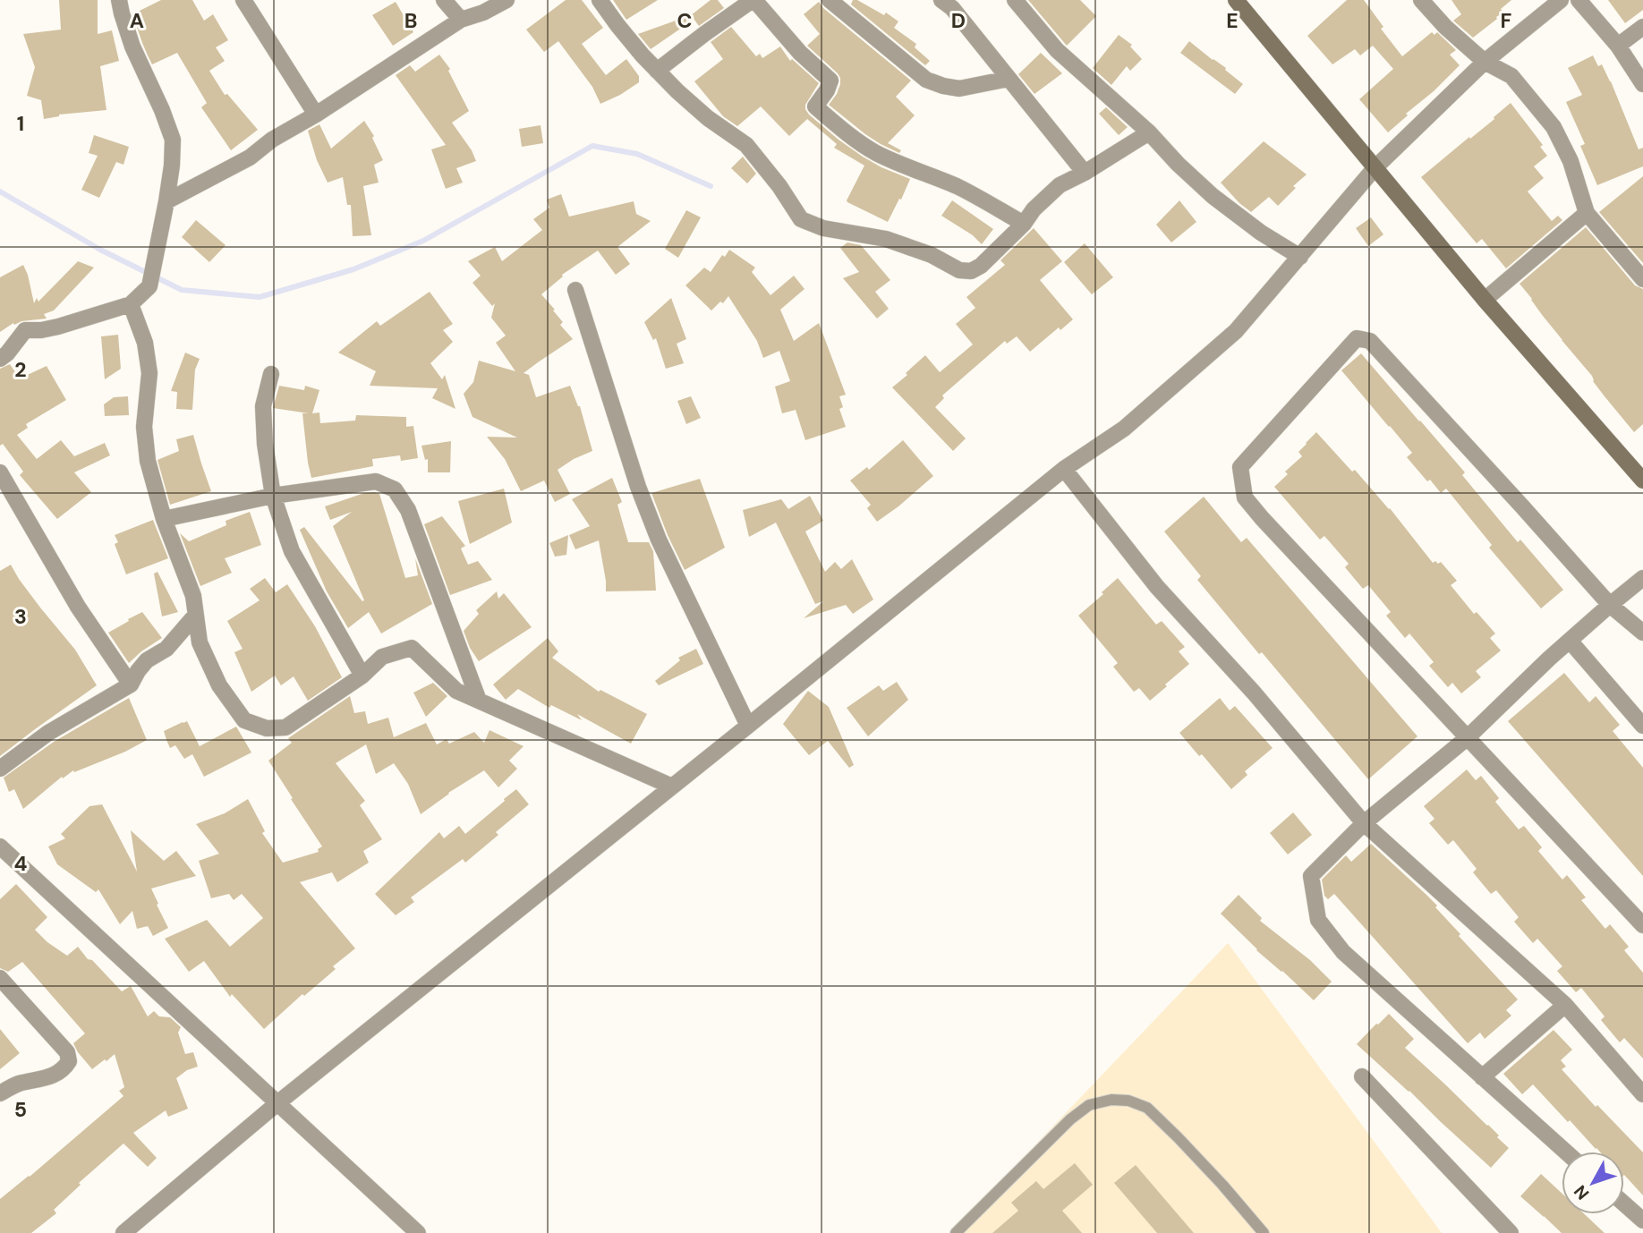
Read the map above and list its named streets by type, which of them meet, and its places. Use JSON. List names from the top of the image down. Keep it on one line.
{"north":"bottom left","grid":{"columns":["A","B","C","D","E","F"],"rows":["1","2","3","4","5"]}}
